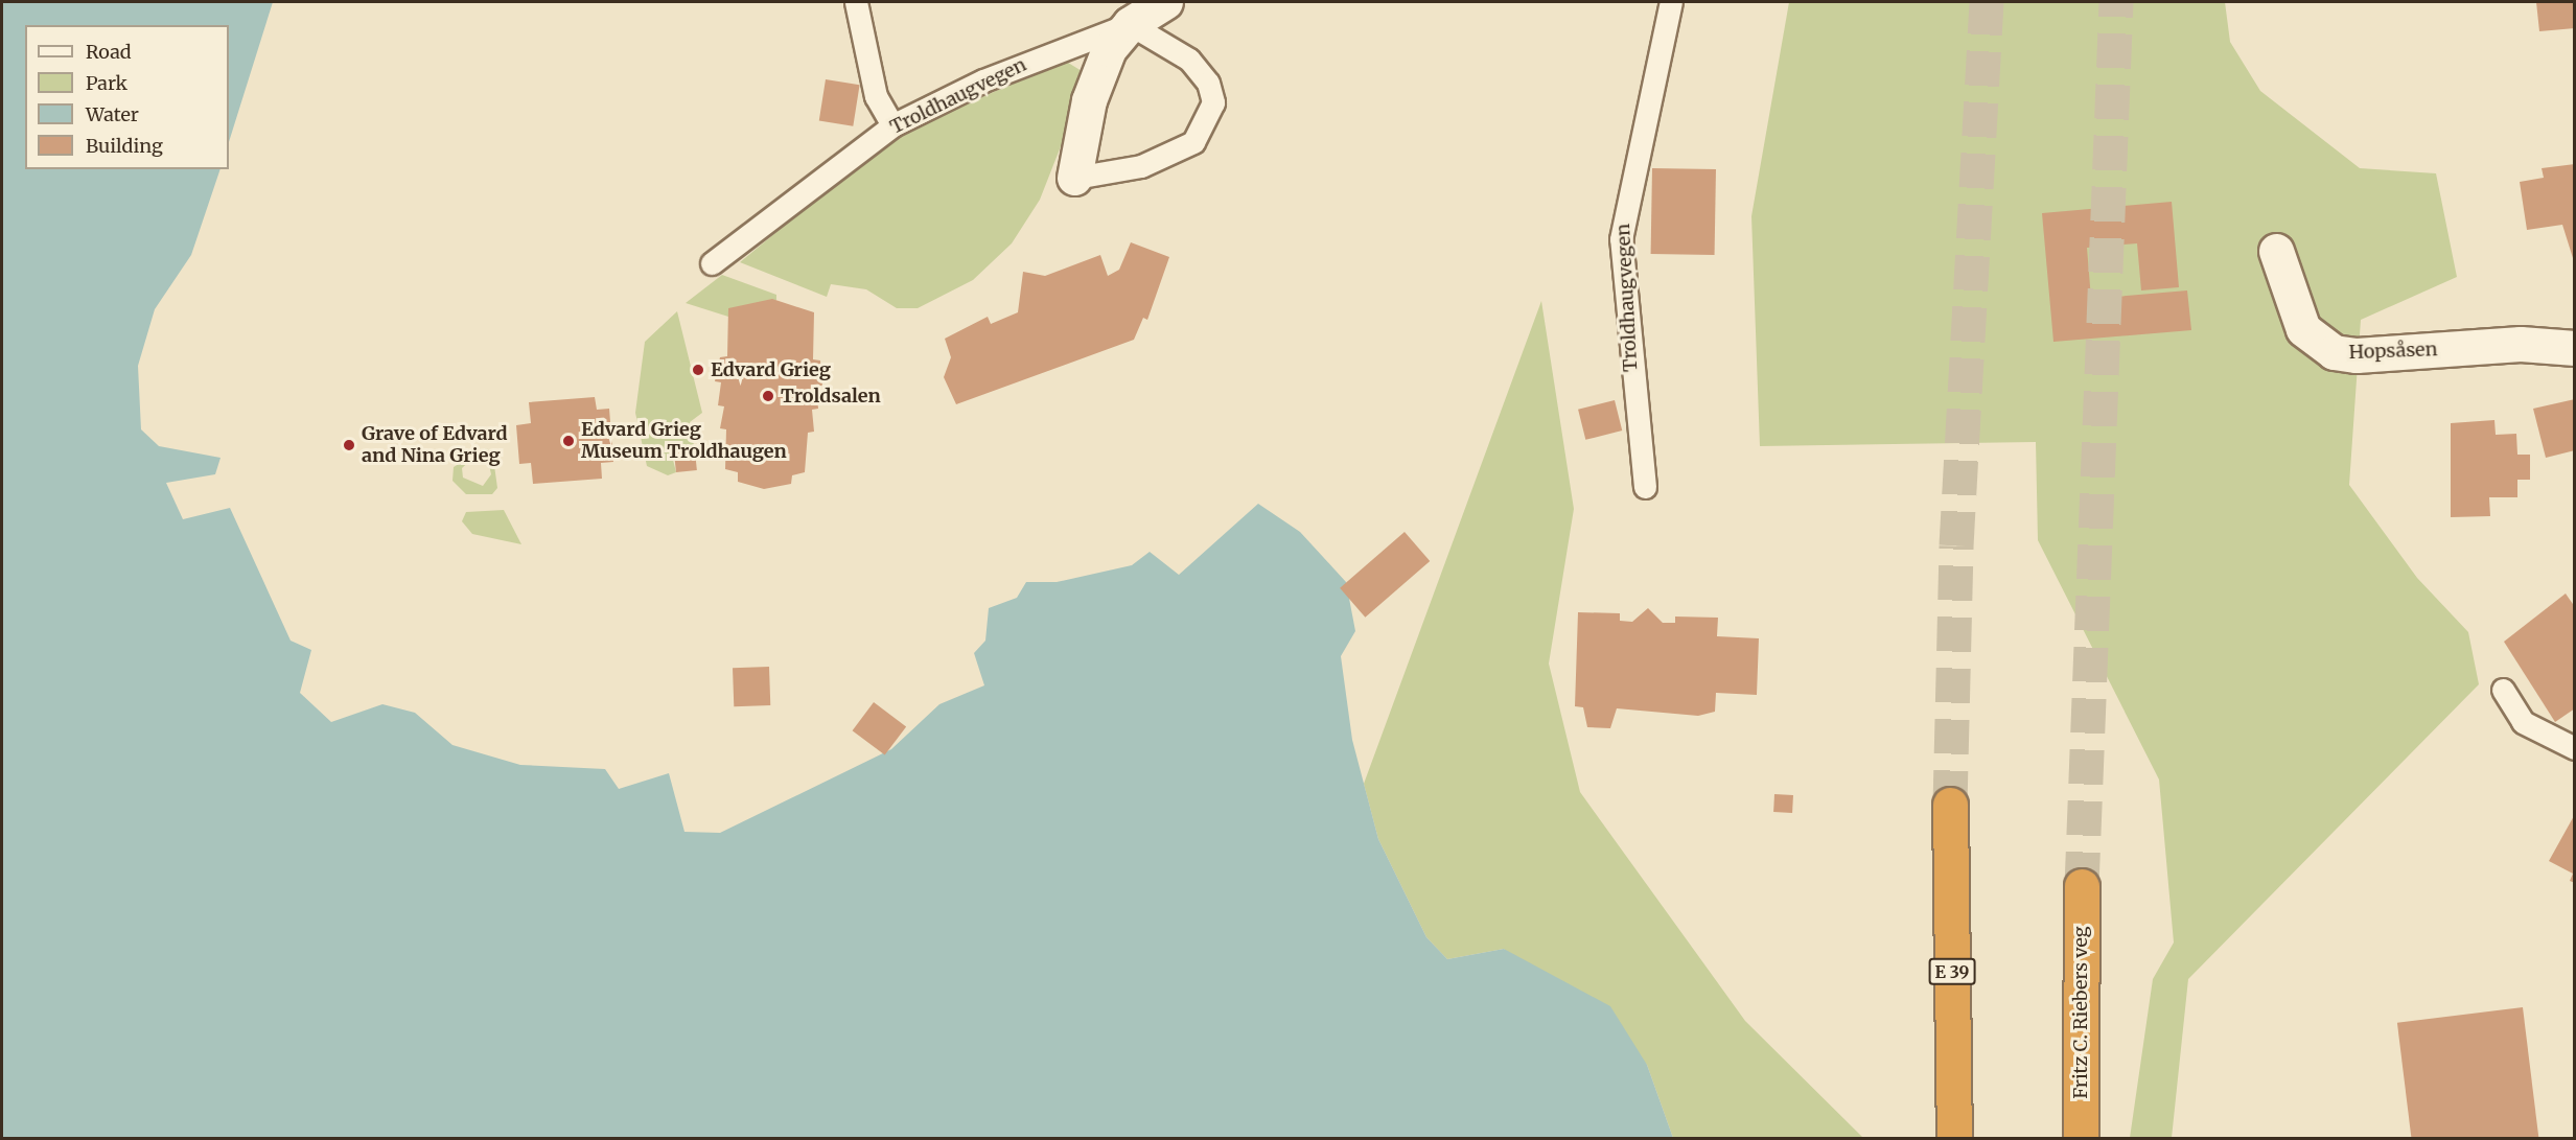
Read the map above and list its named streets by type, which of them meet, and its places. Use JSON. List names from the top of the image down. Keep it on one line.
{"streets":{"highway":["E 39","Fritz C. Riebers veg"],"street":["Troldhaugvegen","Hopsåsen"]},"places":["Edvard Grieg","Troldsalen","Edvard Grieg Museum Troldhaugen","Grave of Edvard and Nina Grieg"],"legend":["Road","Park","Water","Building"]}
